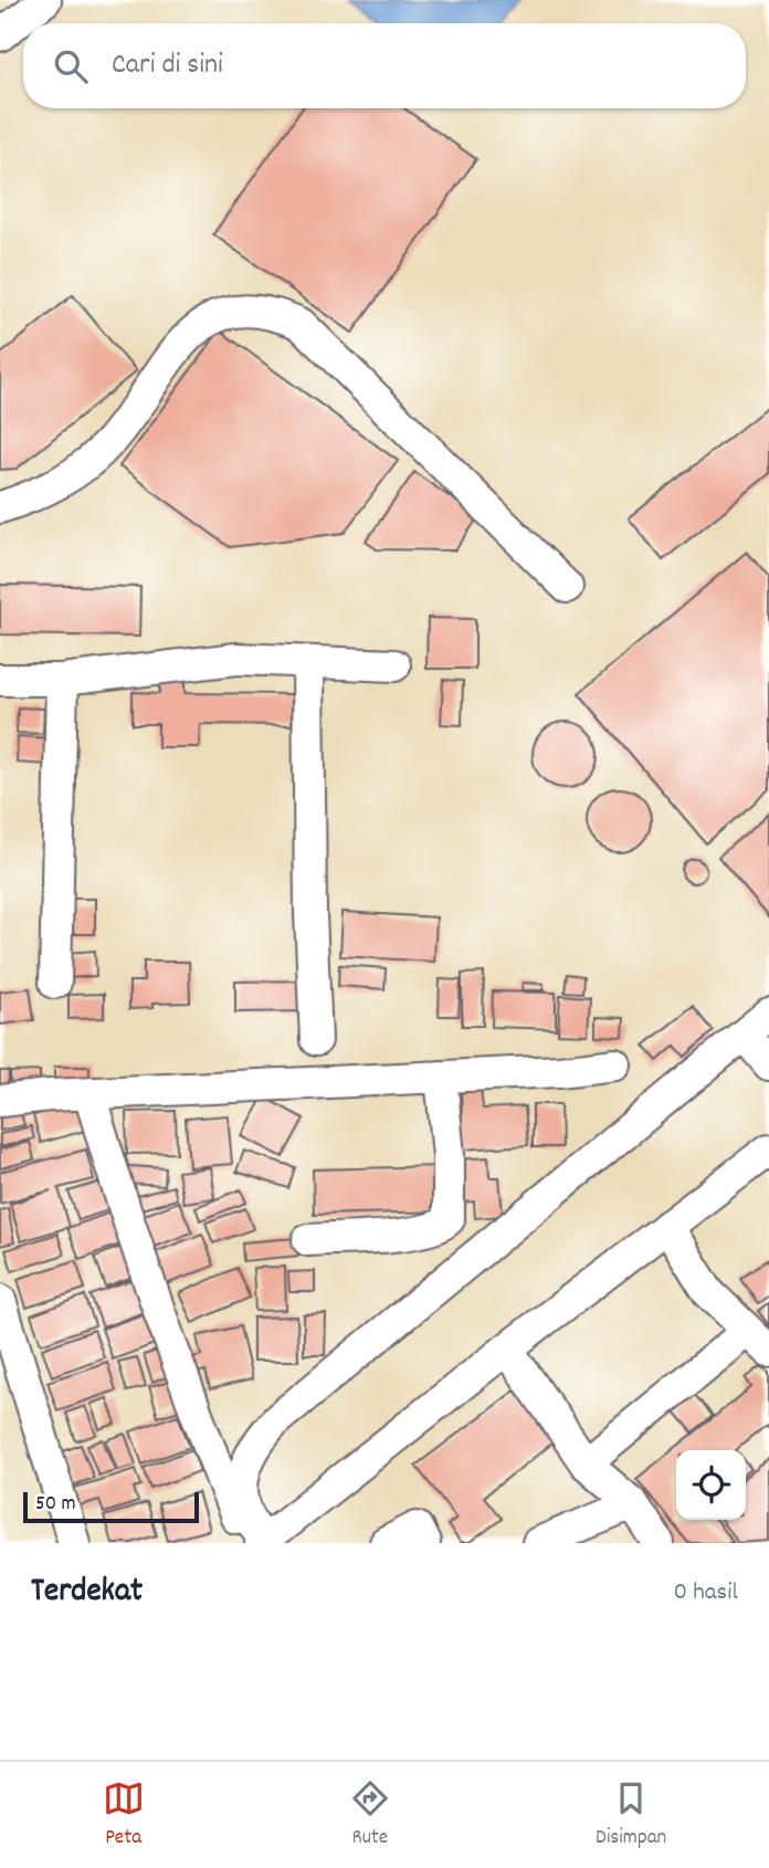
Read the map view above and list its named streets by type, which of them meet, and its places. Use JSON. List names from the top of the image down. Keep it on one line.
{"scale_bar":"50 m","page":{"search":"Cari di sini","scale":"50 m","heading":["Terdekat","0 hasil"],"nav":["Peta","Rute","Disimpan"]}}
